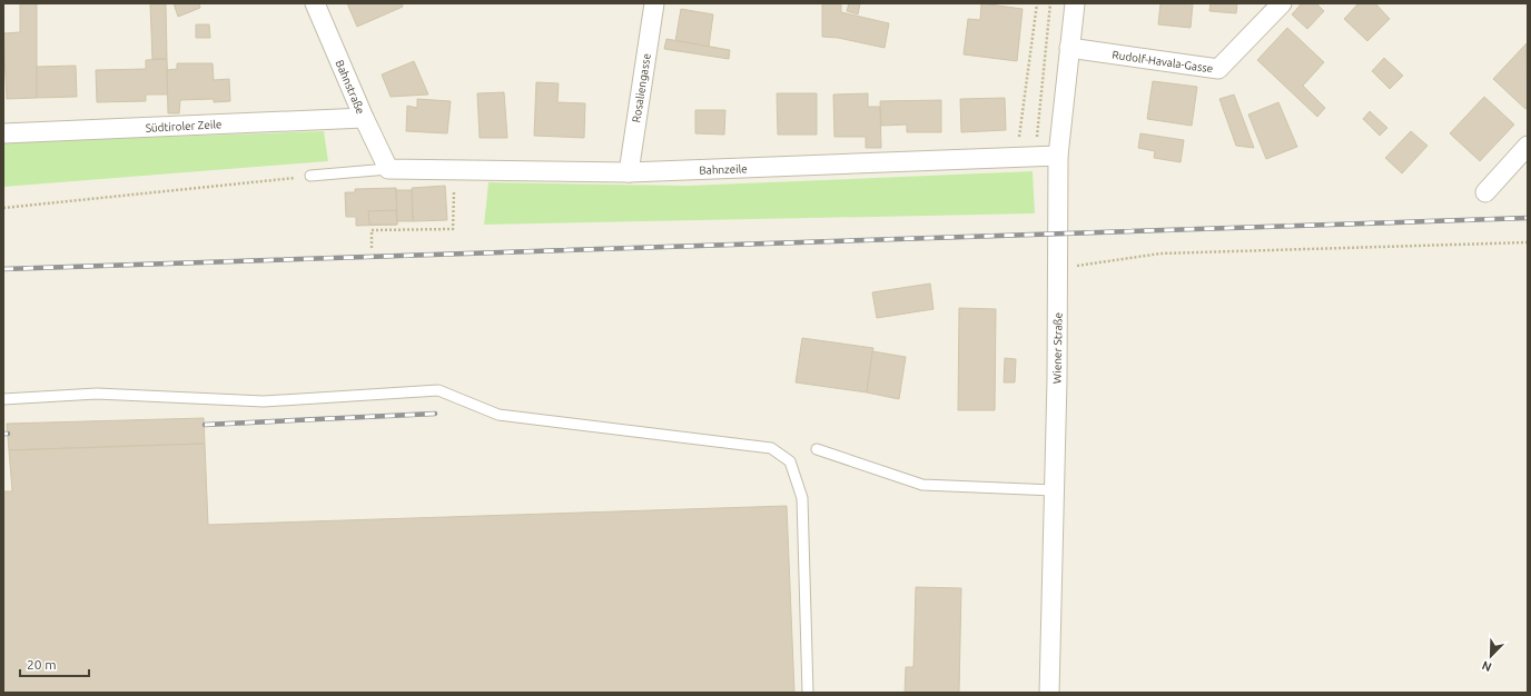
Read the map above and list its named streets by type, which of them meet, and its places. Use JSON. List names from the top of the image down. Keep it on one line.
{"streets":{"street":["Rudolf-Havala-Gasse","Bahnstraße","Rosaliengasse","Südtiroler Zeile","Bahnzeile","Wiener Straße"]},"crossings":[["Rudolf-Havala-Gasse","Wiener Straße"],["Bahnstraße","Südtiroler Zeile"],["Bahnstraße","Bahnzeile"],["Rosaliengasse","Bahnzeile"],["Bahnzeile","Wiener Straße"]],"scale_bar":"20 m","north":"bottom left"}
